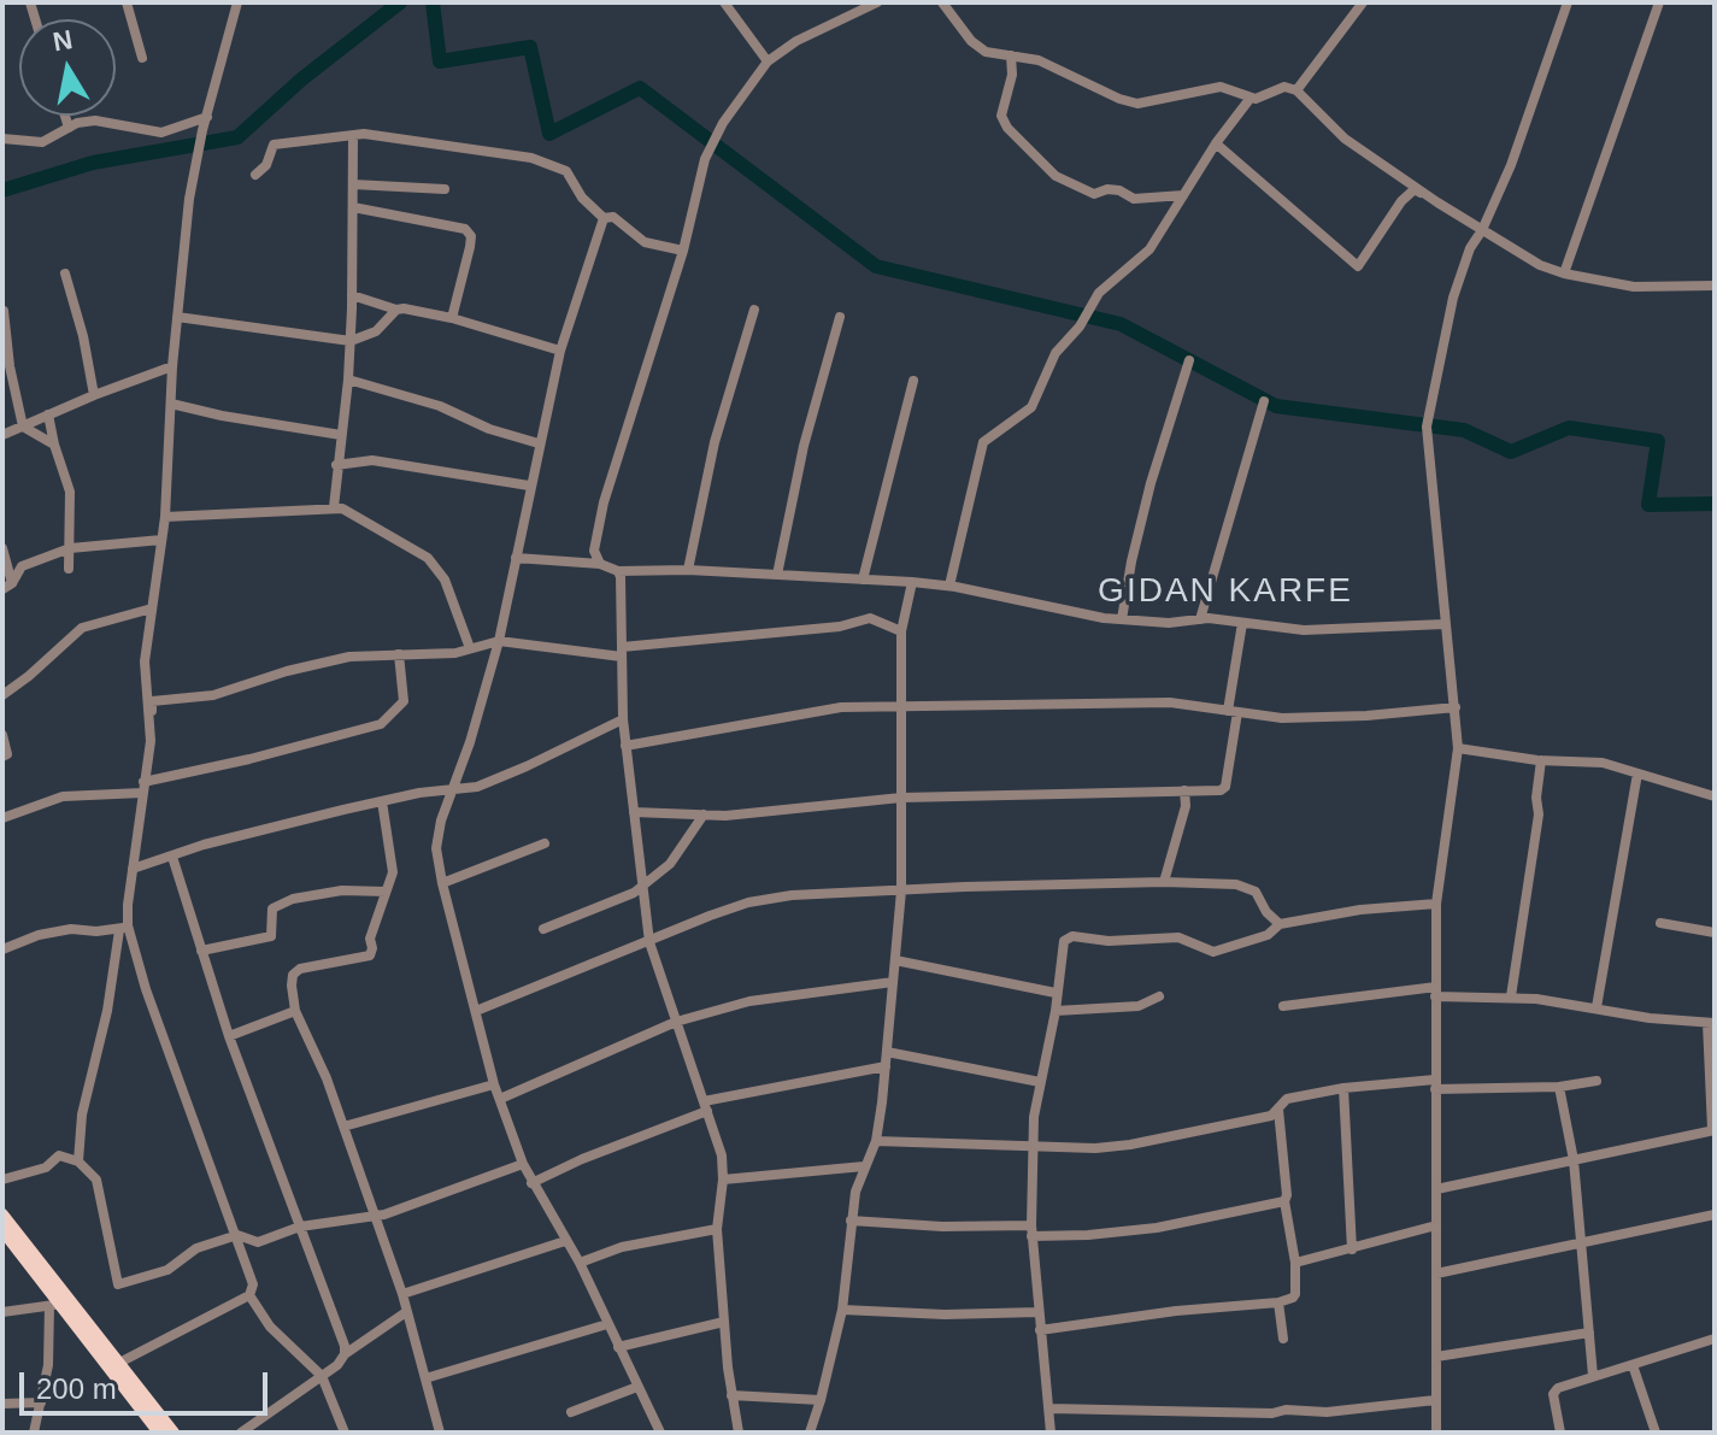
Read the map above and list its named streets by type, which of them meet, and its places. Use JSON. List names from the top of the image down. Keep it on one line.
{"districts":["GIDAN KARFE"],"scale_bar":"200 m","north":"top"}
